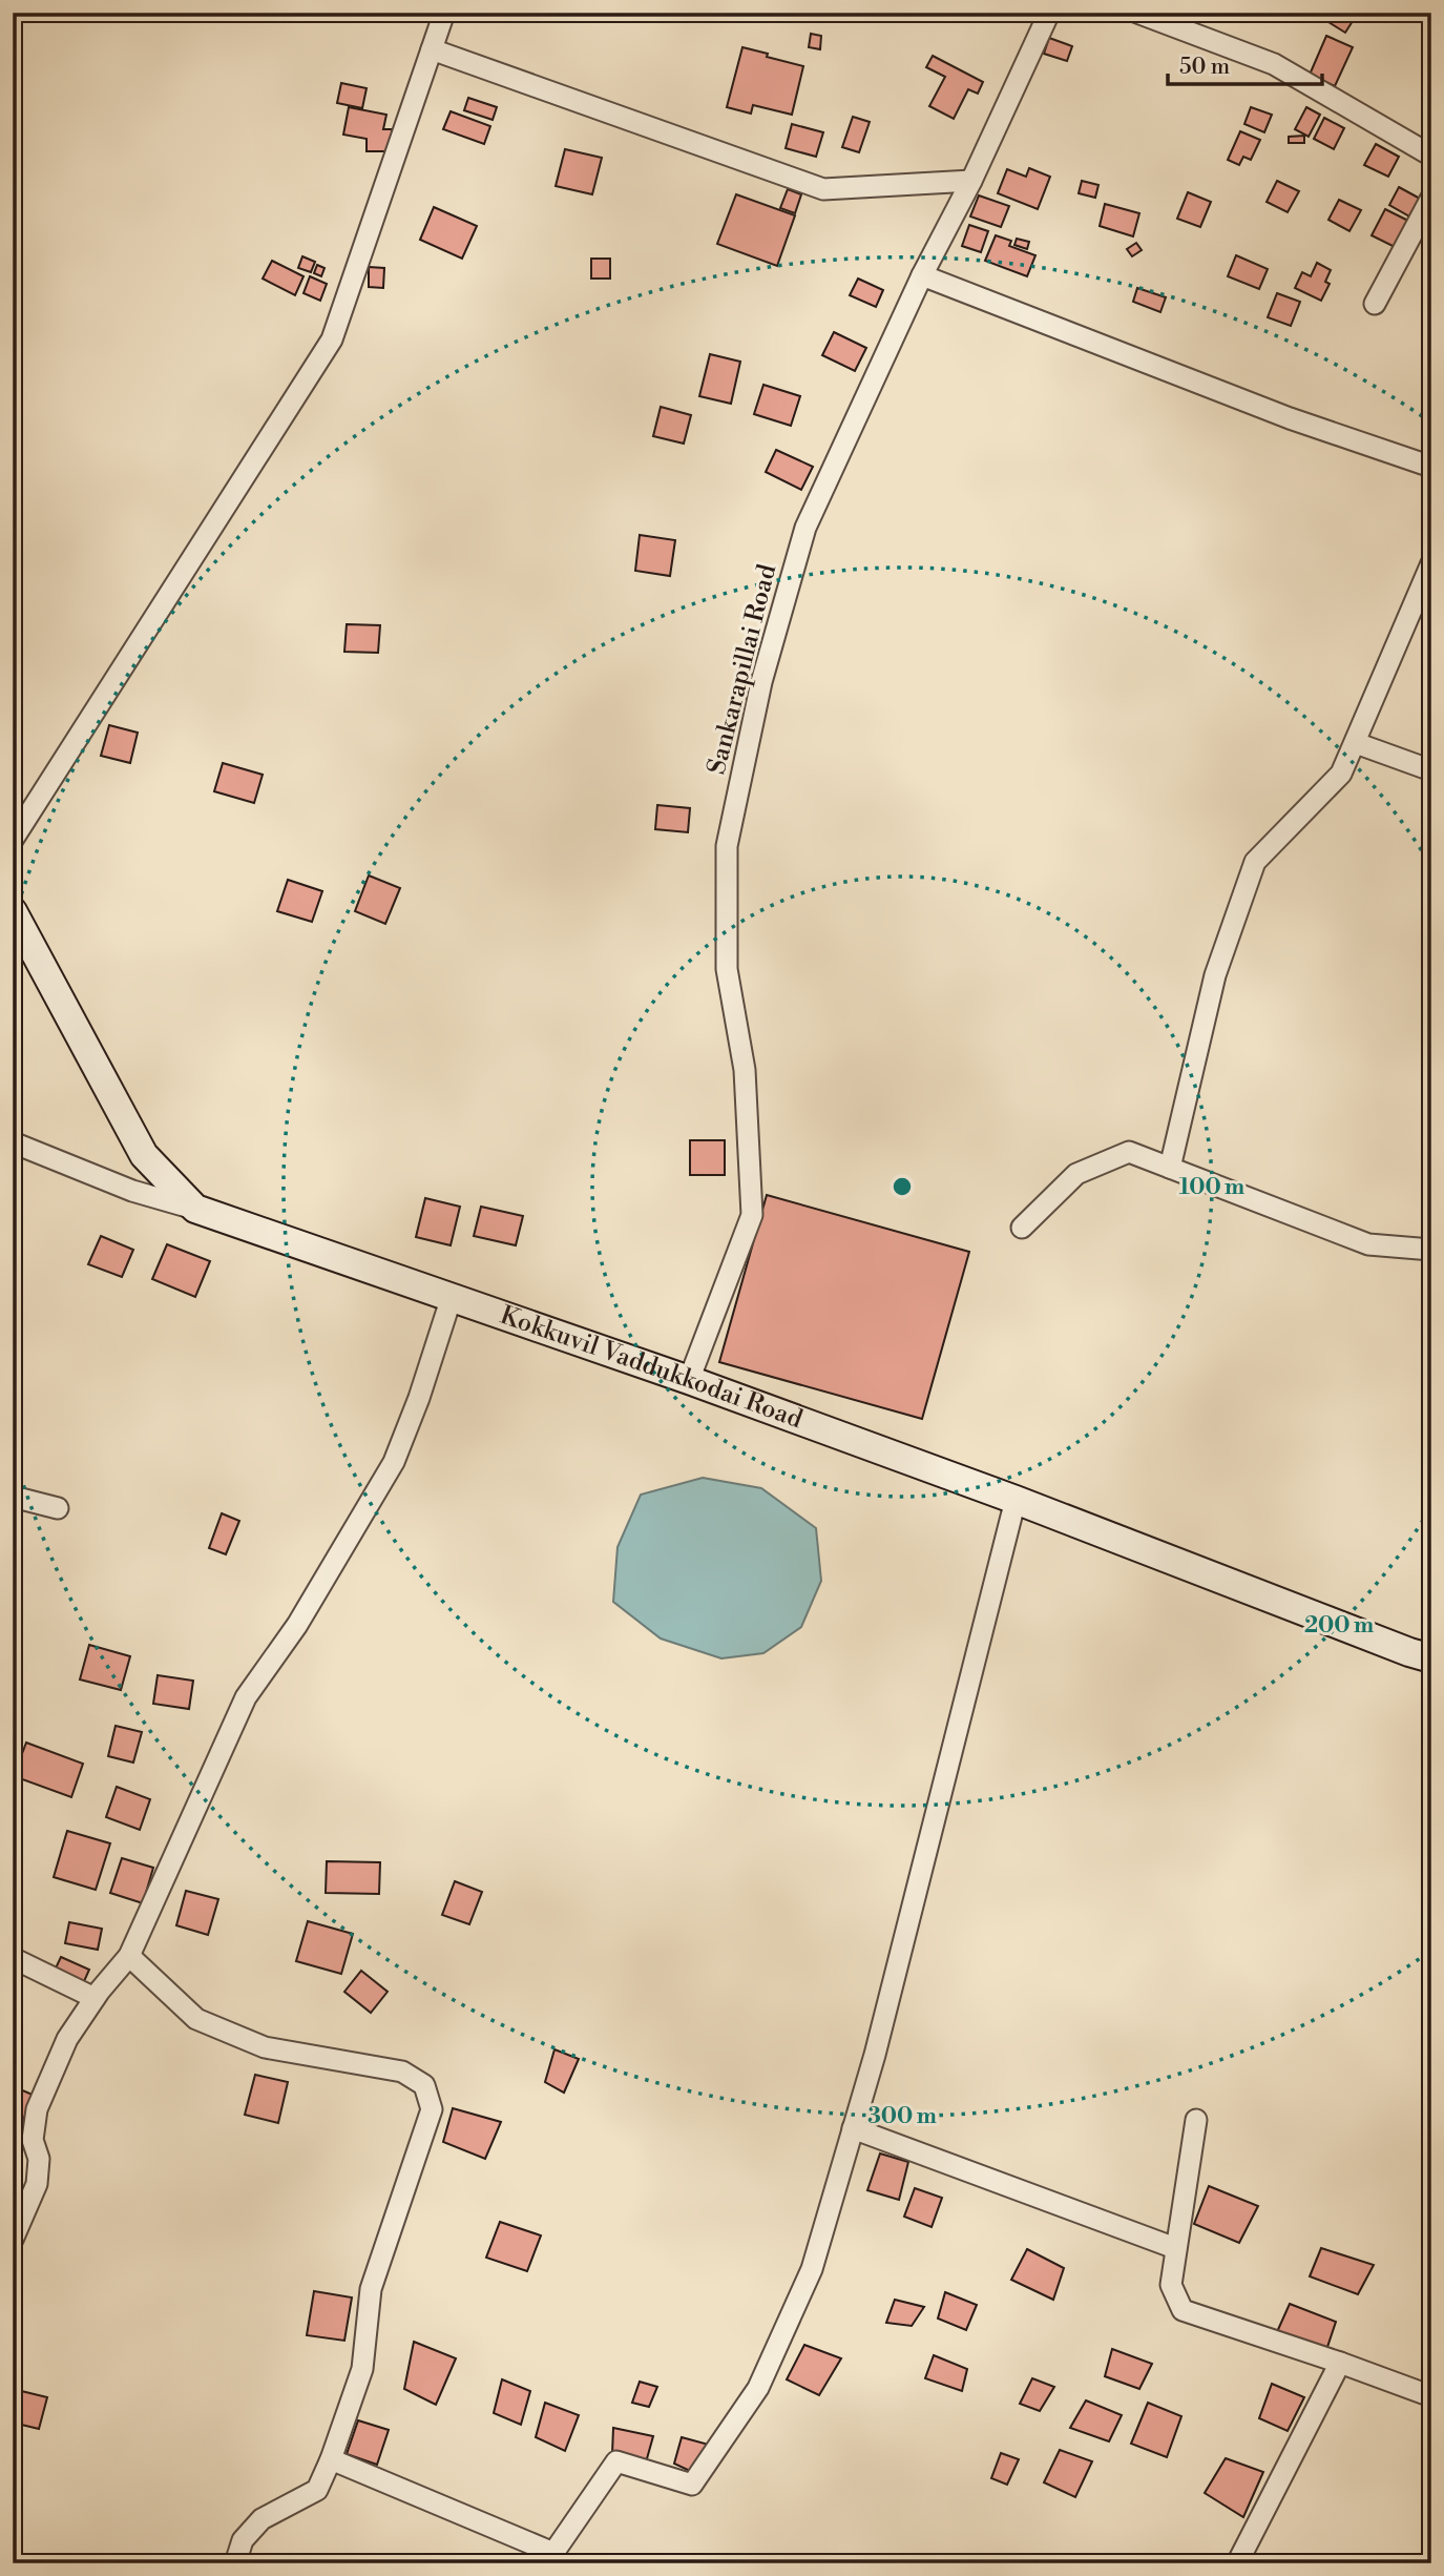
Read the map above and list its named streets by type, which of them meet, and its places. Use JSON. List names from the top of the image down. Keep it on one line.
{"streets":{"main road":["Kokkuvil Vaddukkodai Road"],"street":["Sankarapillai Road"]},"crossings":[["Sankarapillai Road","Kokkuvil Vaddukkodai Road"]],"scale_bar":"50 m","rings":["100 m","200 m","300 m"]}
